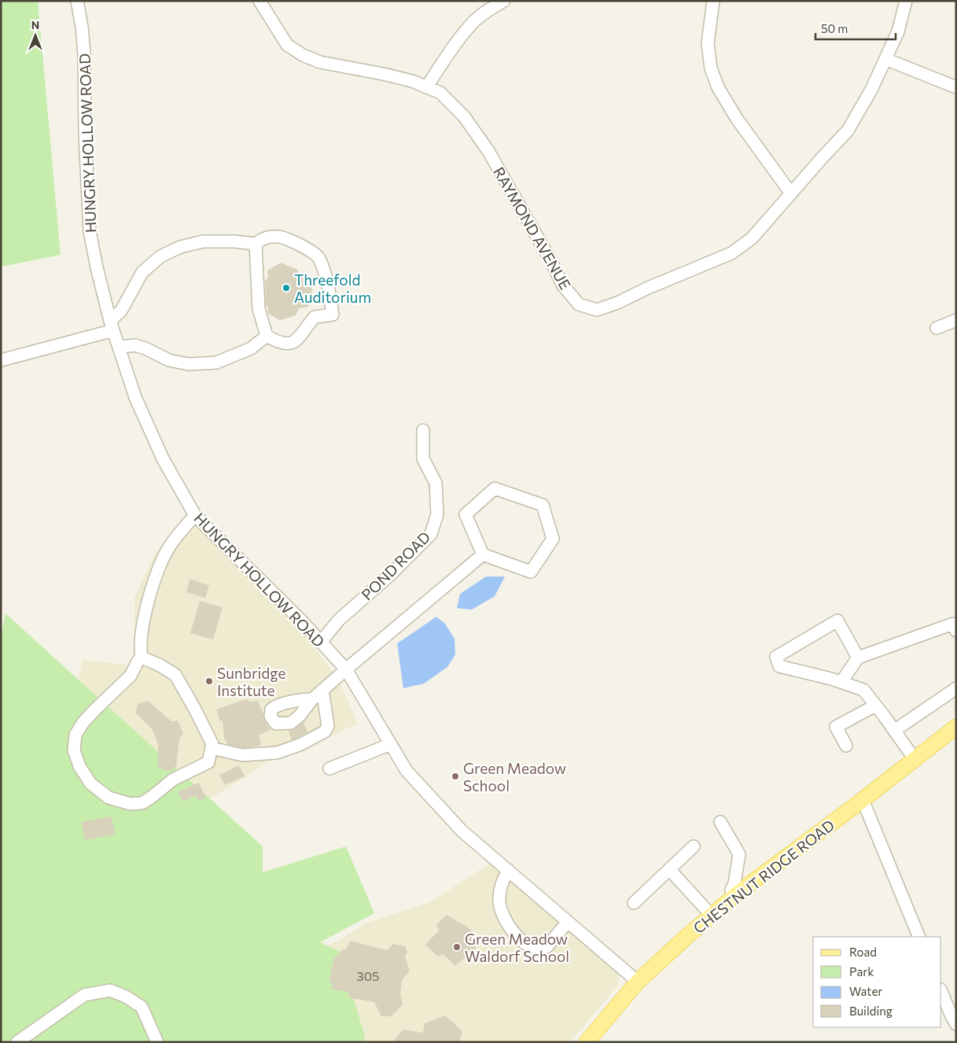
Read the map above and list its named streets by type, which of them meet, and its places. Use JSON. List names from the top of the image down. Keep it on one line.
{"streets":{"main road":["CHESTNUT RIDGE ROAD"],"street":["HUNGRY HOLLOW ROAD","RAYMOND AVENUE","POND ROAD"]},"crossings":[["HUNGRY HOLLOW ROAD","POND ROAD"],["HUNGRY HOLLOW ROAD","CHESTNUT RIDGE ROAD"]],"places":["Threefold Auditorium","Sunbridge Institute","Green Meadow School","Green Meadow Waldorf School"],"house_numbers":["305"],"legend":["Road","Park","Water","Building"],"scale_bar":"50 m","north":"top"}
